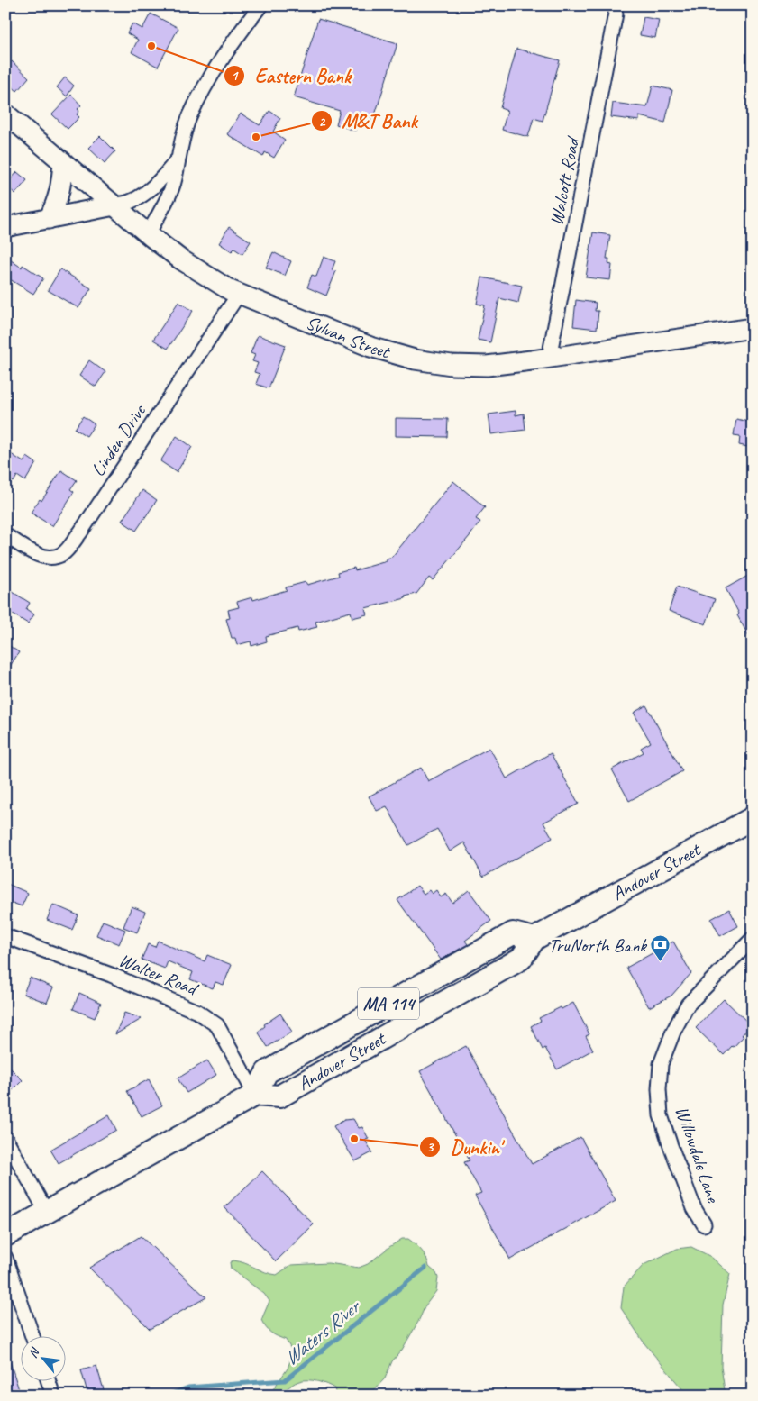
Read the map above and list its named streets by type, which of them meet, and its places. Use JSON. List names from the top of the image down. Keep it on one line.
{"streets":{"highway":["Andover Street","MA 114"],"main road":["Sylvan Street"],"street":["Walcott Road","Linden Drive","Walter Road","Willowdale Lane"]},"crossings":[["Walcott Road","Sylvan Street"],["Sylvan Street","Linden Drive"],["Andover Street","Walter Road"]],"water":["Waters River"],"places":{"other":["Eastern Bank","M&T Bank","Dunkin'"],"bank":["TruNorth Bank"]},"north":"top left"}
